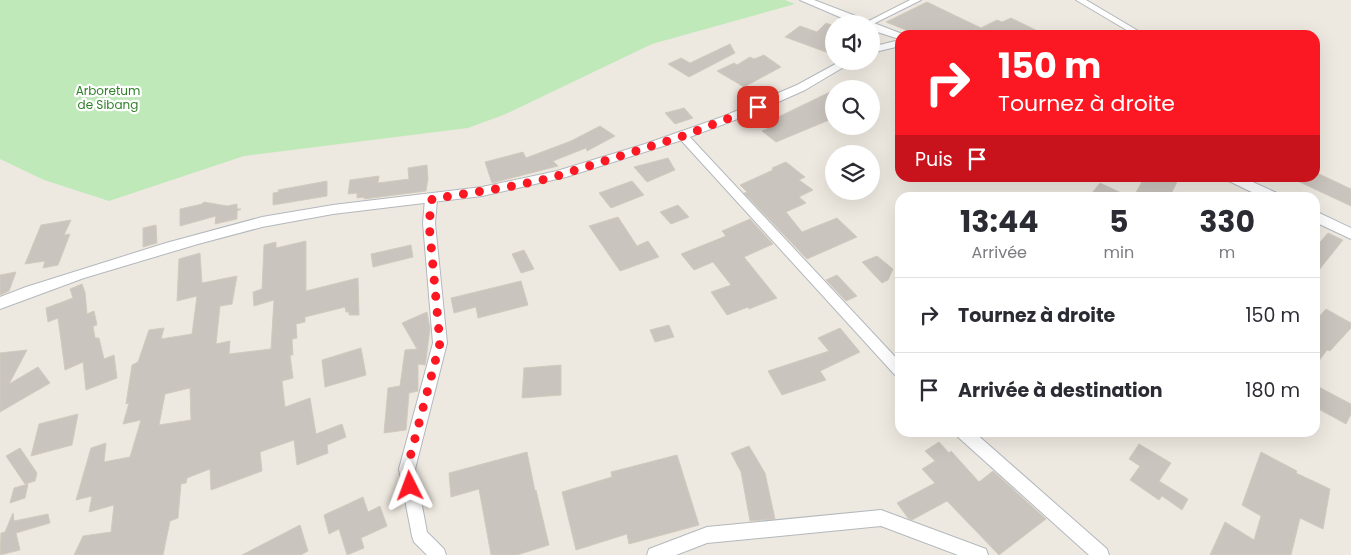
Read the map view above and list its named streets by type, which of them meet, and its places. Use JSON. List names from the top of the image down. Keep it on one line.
{"parks":["Arboretum de Sibang"],"page":{"turn":["150 m","Tournez à droite"],"then":"Puis","eta":["13:44","Arrivée","5","min","330","m"],"list":[{"name":"Tournez à droite","value":"150 m"},{"name":"Arrivée à destination","value":"180 m"}]}}
